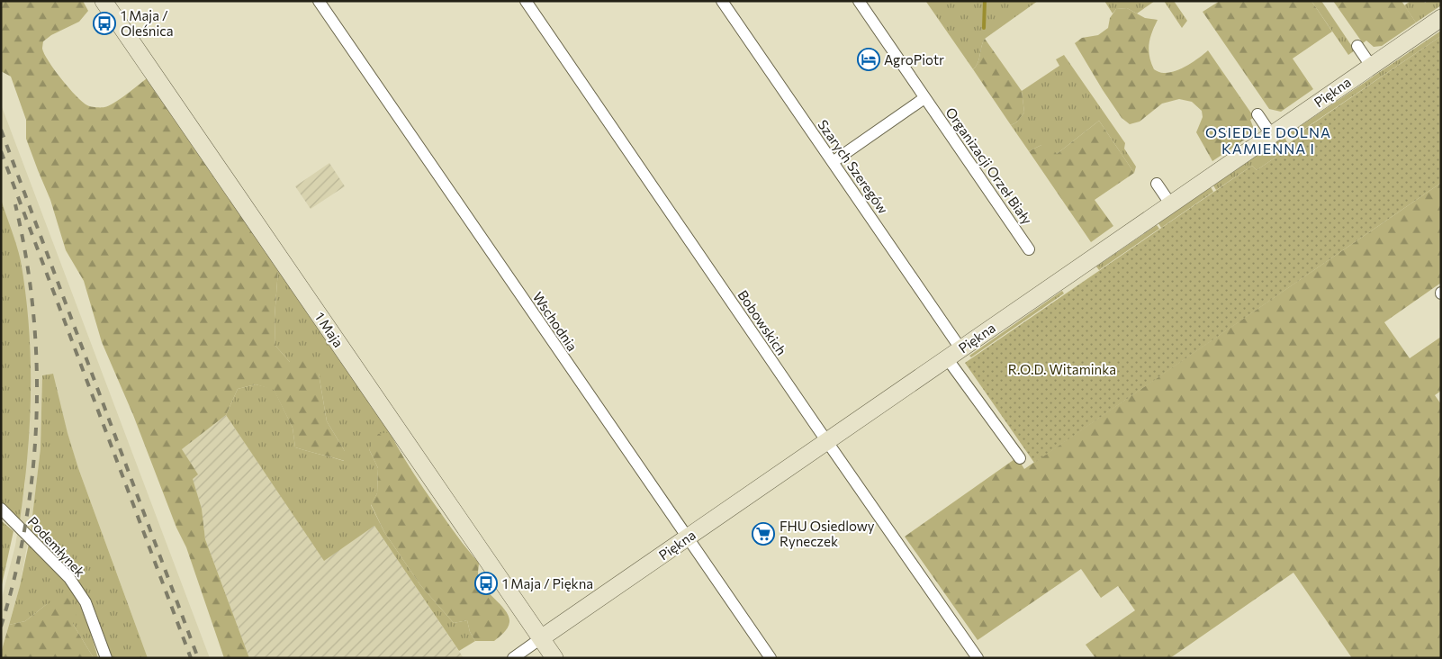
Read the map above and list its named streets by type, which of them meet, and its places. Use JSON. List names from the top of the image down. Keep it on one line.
{"streets":{"street":["Piękna","Organizacji Orzeł Biały","Szarych Szeregów","Wschodnia","Bobowskich","1 Maja","Podemłynek"]},"crossings":[["Piękna","Szarych Szeregów"],["Piękna","Wschodnia"],["Piękna","Bobowskich"],["Piękna","1 Maja"]],"districts":["OSIEDLE DOLNA KAMIENNA I"],"parks":["R.O.D. Witaminka"],"places":{"bus stop":["1 Maja / Oleśnica","1 Maja / Piękna"],"hotel":["AgroPiotr"],"supermarket":["FHU Osiedlowy Ryneczek"]}}
